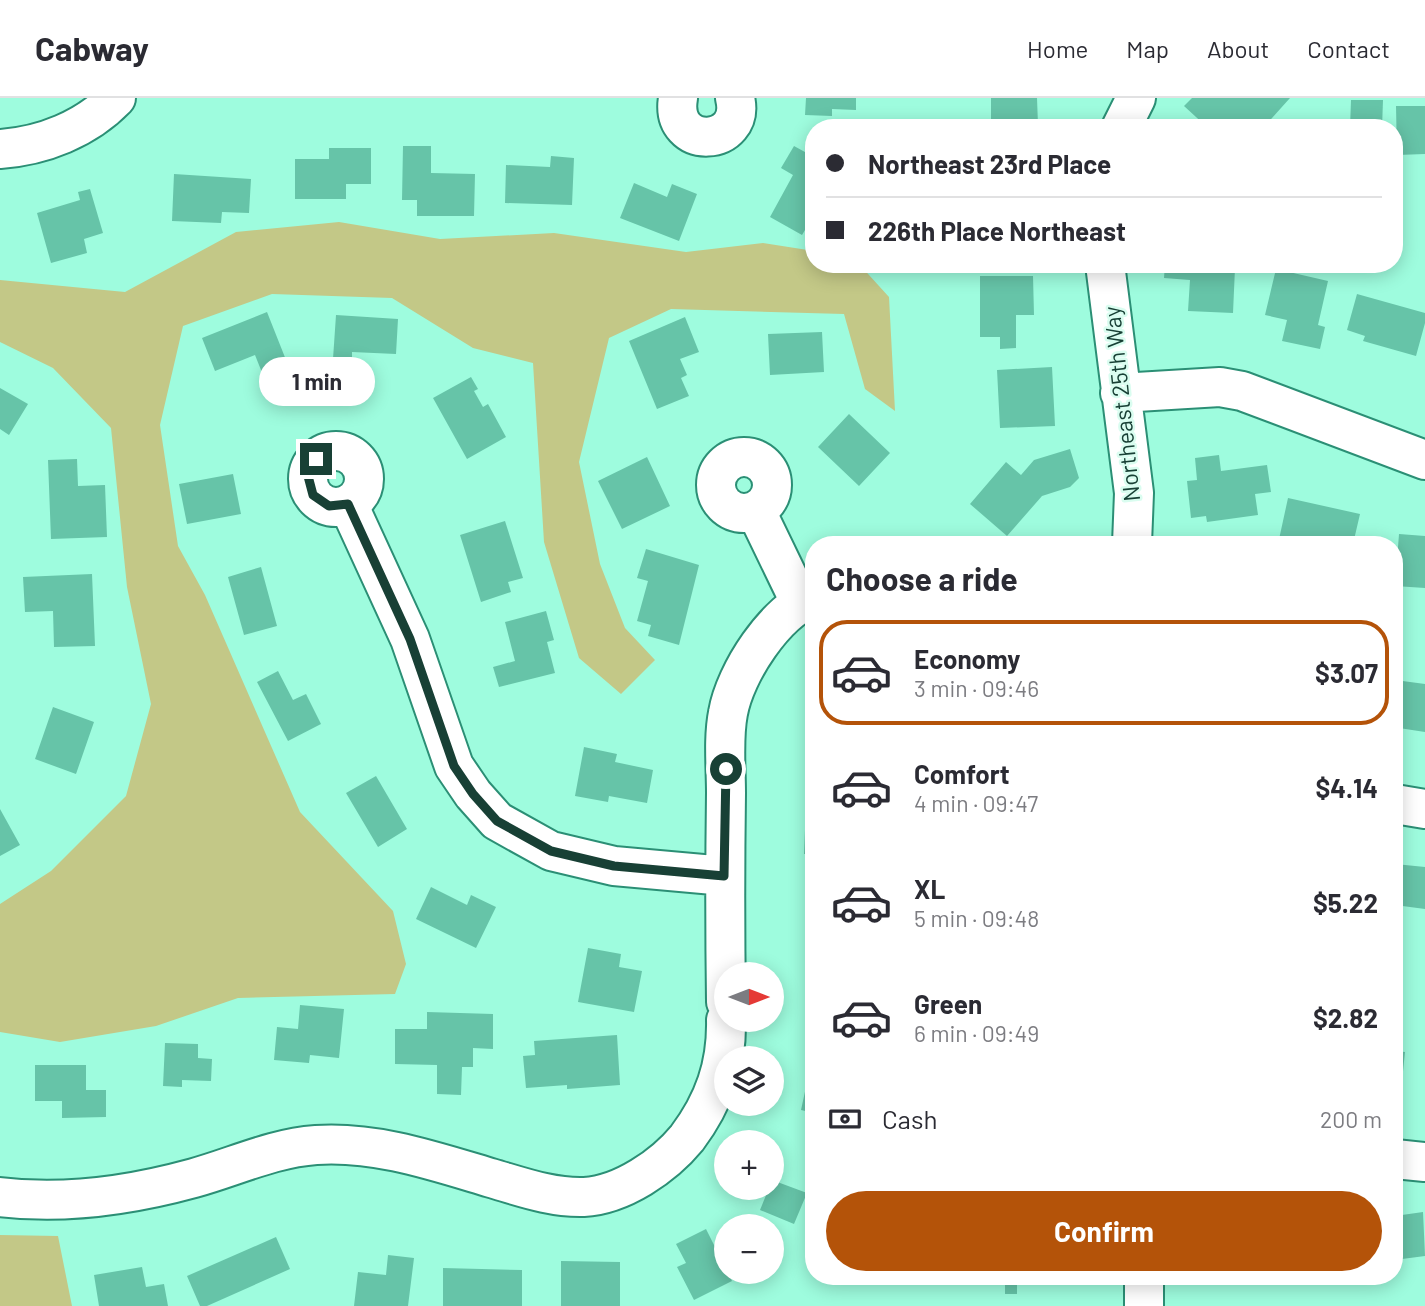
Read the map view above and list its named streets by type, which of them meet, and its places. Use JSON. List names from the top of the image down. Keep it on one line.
{"streets":{"street":["Northeast 25th Way"]},"north":"right","page":{"header":"Cabway","nav":["Home","Map","About","Contact"],"banner":["Northeast 23rd Place","226th Place Northeast"],"bubble":"1 min","heading":"Choose a ride","list":[{"name":"Economy","note":"3 min · 09:46","value":"$3.07"},{"name":"Comfort","note":"4 min · 09:47","value":"$4.14"},{"name":"XL","note":"5 min · 09:48","value":"$5.22"},{"name":"Green","note":"6 min · 09:49","value":"$2.82"}],"map_buttons":["+","−"],"pay":["Cash","200 m"],"buttons":"Confirm"}}
